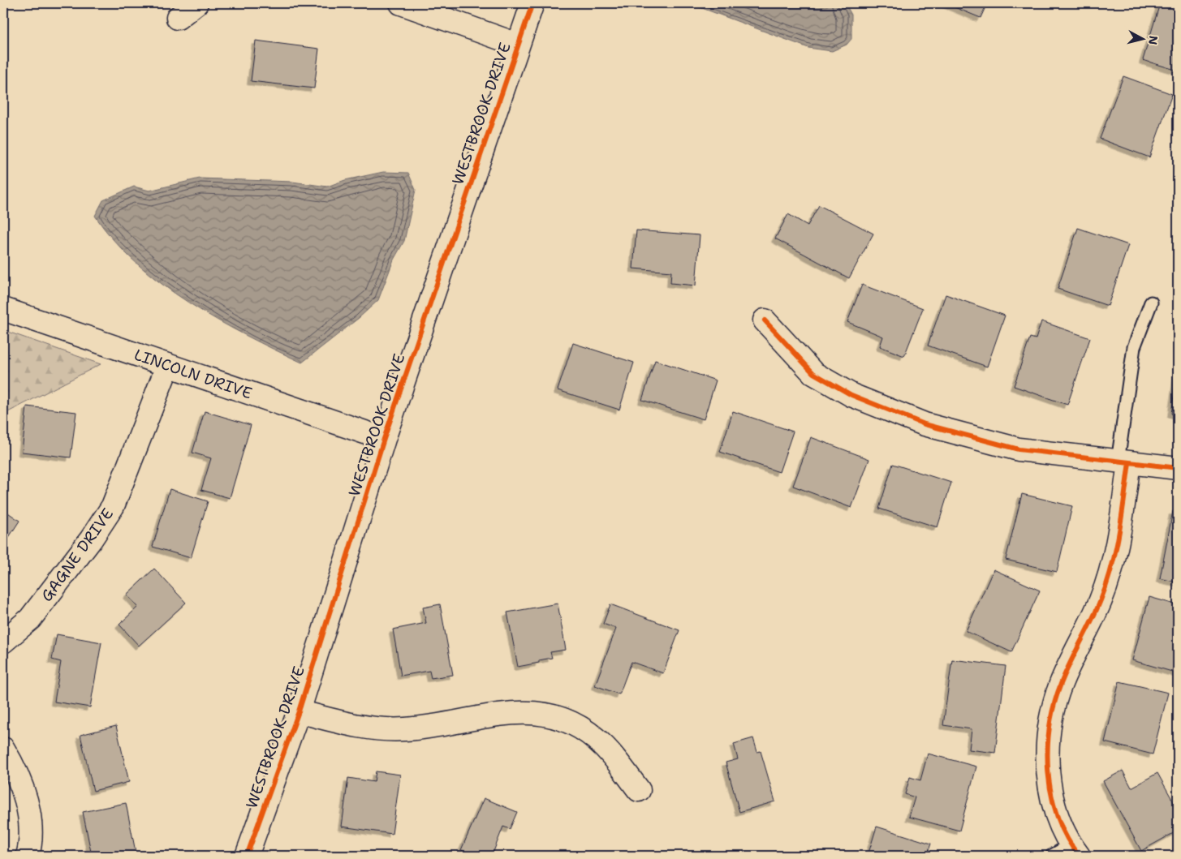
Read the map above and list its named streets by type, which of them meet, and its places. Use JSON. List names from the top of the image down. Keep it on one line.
{"streets":{"street":["WESTBROOK DRIVE","LINCOLN DRIVE","GAGNE DRIVE"]},"crossings":[["WESTBROOK DRIVE","LINCOLN DRIVE"],["LINCOLN DRIVE","GAGNE DRIVE"]],"north":"right"}
